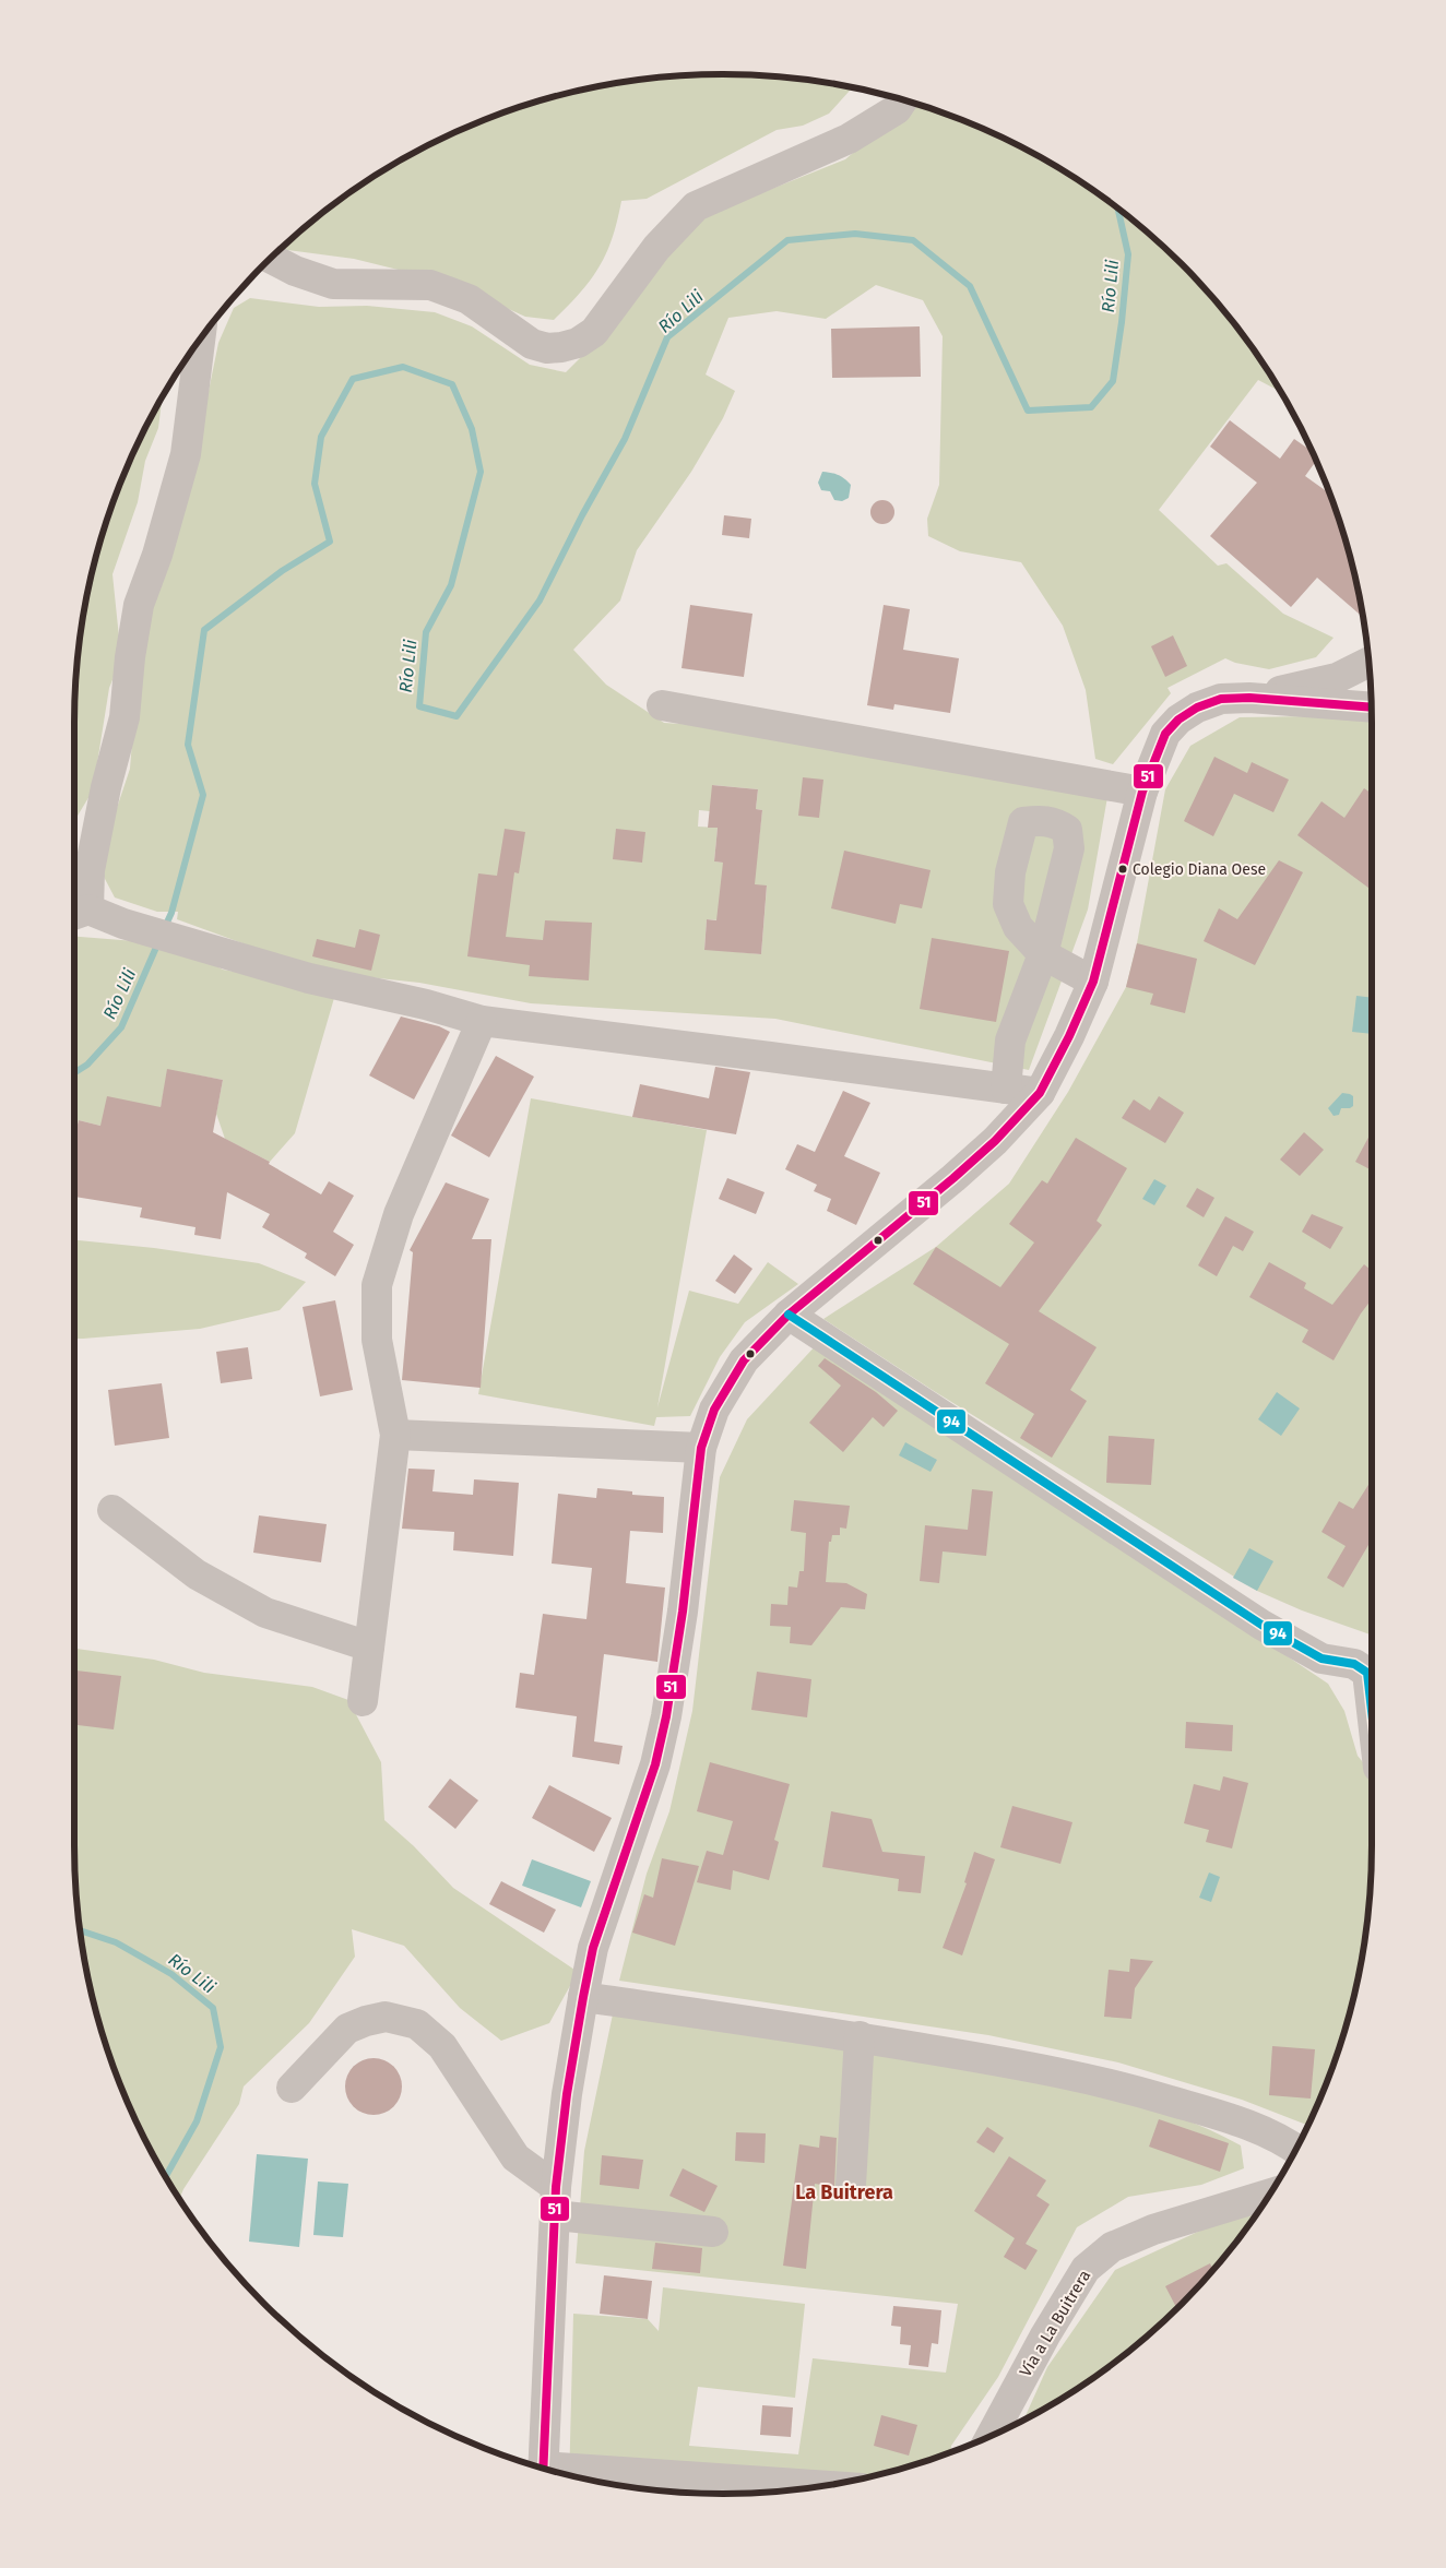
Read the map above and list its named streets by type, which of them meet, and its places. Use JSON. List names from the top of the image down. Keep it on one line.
{"streets":{"street":["Vía a La Buitrera"]},"districts":["La Buitrera"],"water":["Río Lili"],"places":["Colegio Diana Oese"],"lines":["transit line 51","transit line 94"]}
